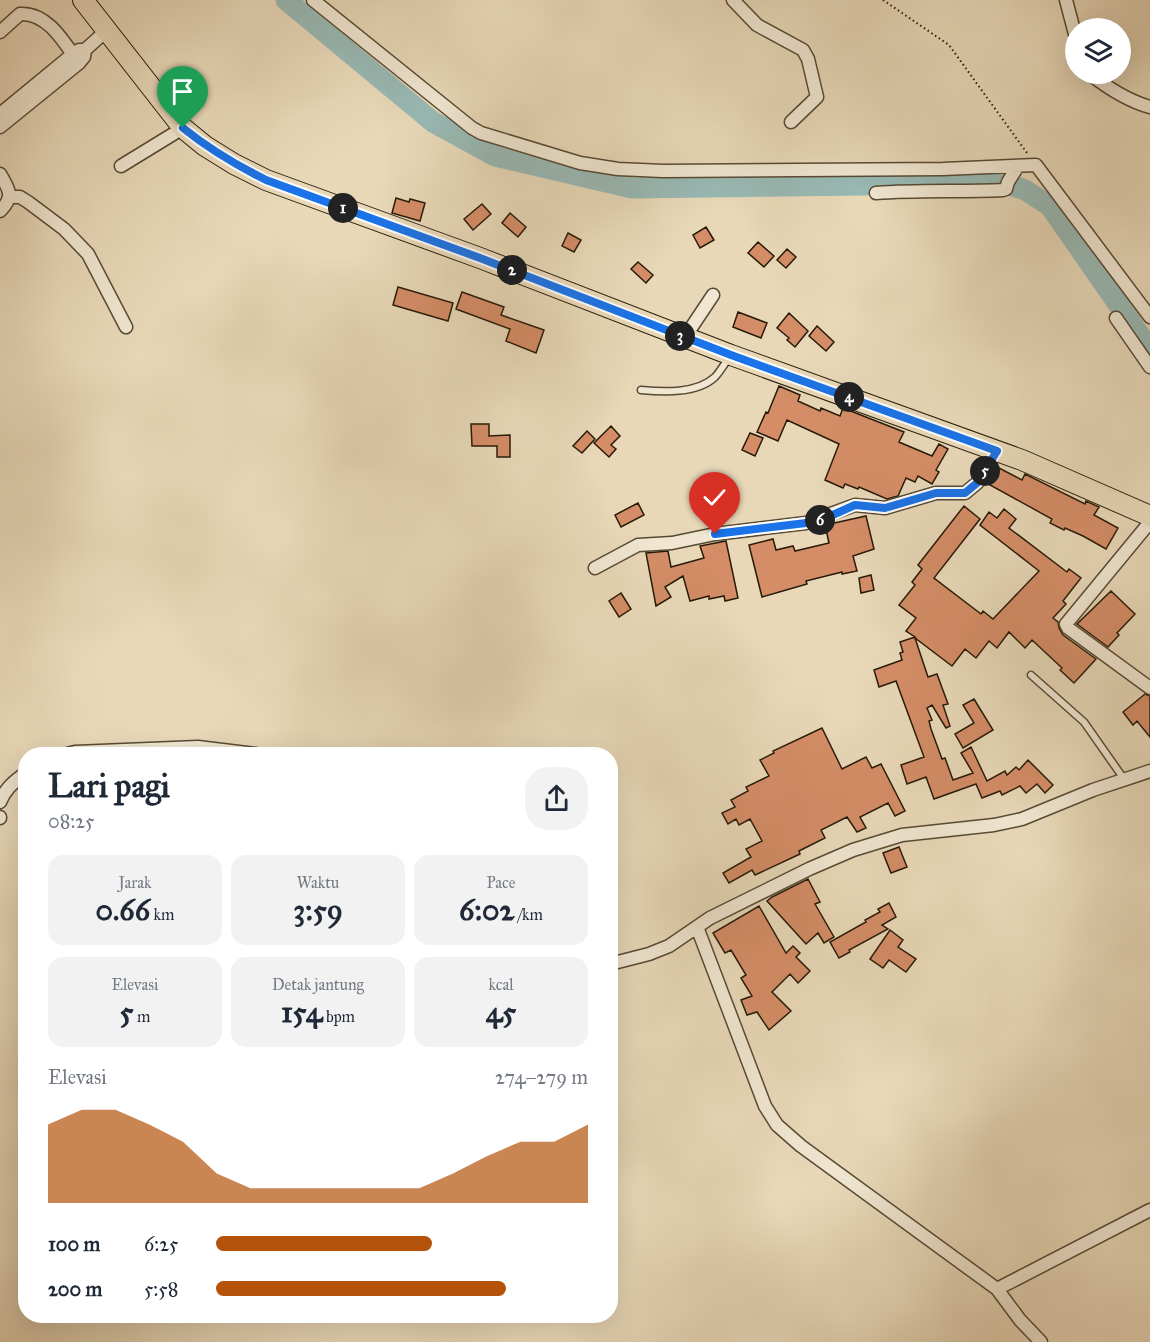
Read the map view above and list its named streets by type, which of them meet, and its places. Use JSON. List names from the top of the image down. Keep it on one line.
{"page":{"pins":["1","2","3","4","5","6"],"heading":["Lari pagi","08:25"],"stats":[["Jarak","0.66 km"],["Waktu","3:59"],["Pace","6:02 /km"],["Elevasi","5 m"],["Detak jantung","154 bpm"],["kcal","45"]],"chart":["Elevasi","274–279 m"],"list":[{"name":"100 m","note":"6:25"},{"name":"200 m","note":"5:58"}]}}
